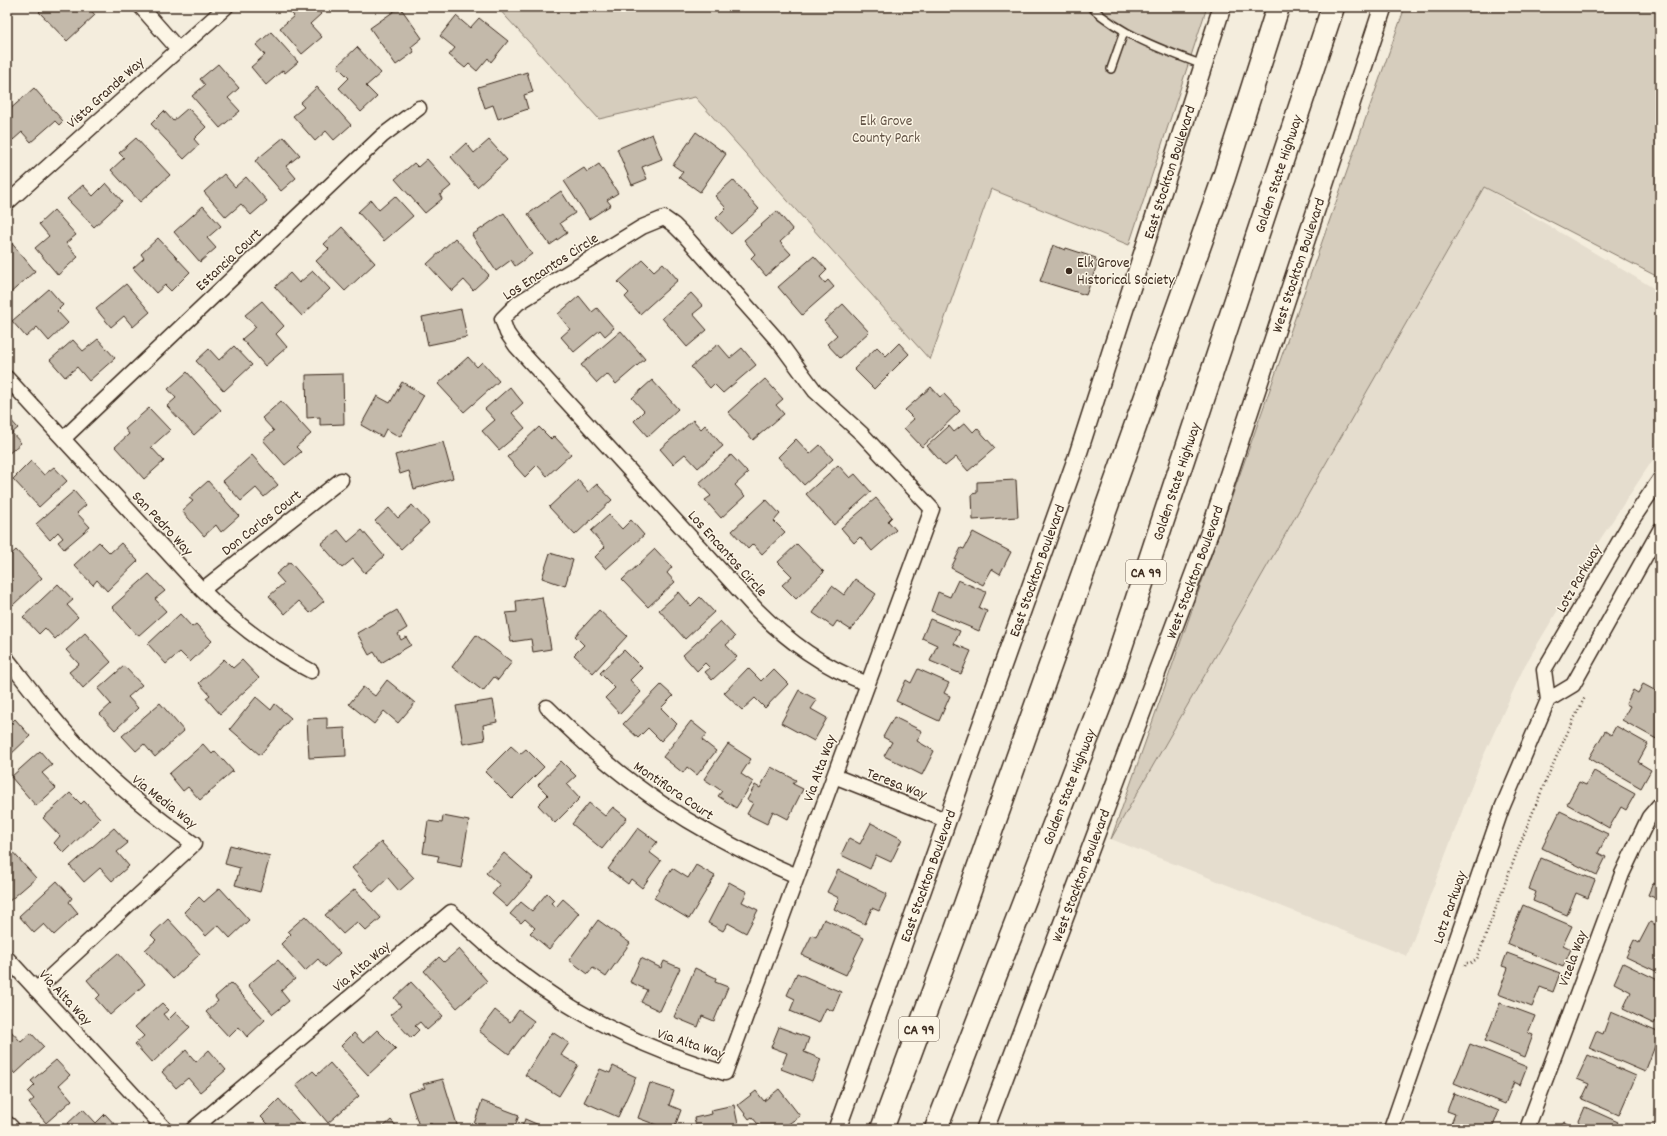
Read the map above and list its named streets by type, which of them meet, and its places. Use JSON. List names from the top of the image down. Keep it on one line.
{"streets":{"highway":["Golden State Highway","CA 99"],"street":["Vista Grande Way","East Stockton Boulevard","Estancia Court","West Stockton Boulevard","Los Encantos Circle","Don Carlos Court","San Pedro Way","Lotz Parkway","Via Alta Way","Teresa Way","Montiflora Court","Via Media Way","Vizela Way"]},"crossings":[["East Stockton Boulevard","Teresa Way"],["Estancia Court","San Pedro Way"],["Los Encantos Circle","Via Alta Way"],["Don Carlos Court","San Pedro Way"],["Via Alta Way","Teresa Way"],["Via Alta Way","Montiflora Court"],["Via Alta Way","Via Media Way"]],"parks":["Elk Grove County Park"],"places":["Elk Grove Historical Society"]}
